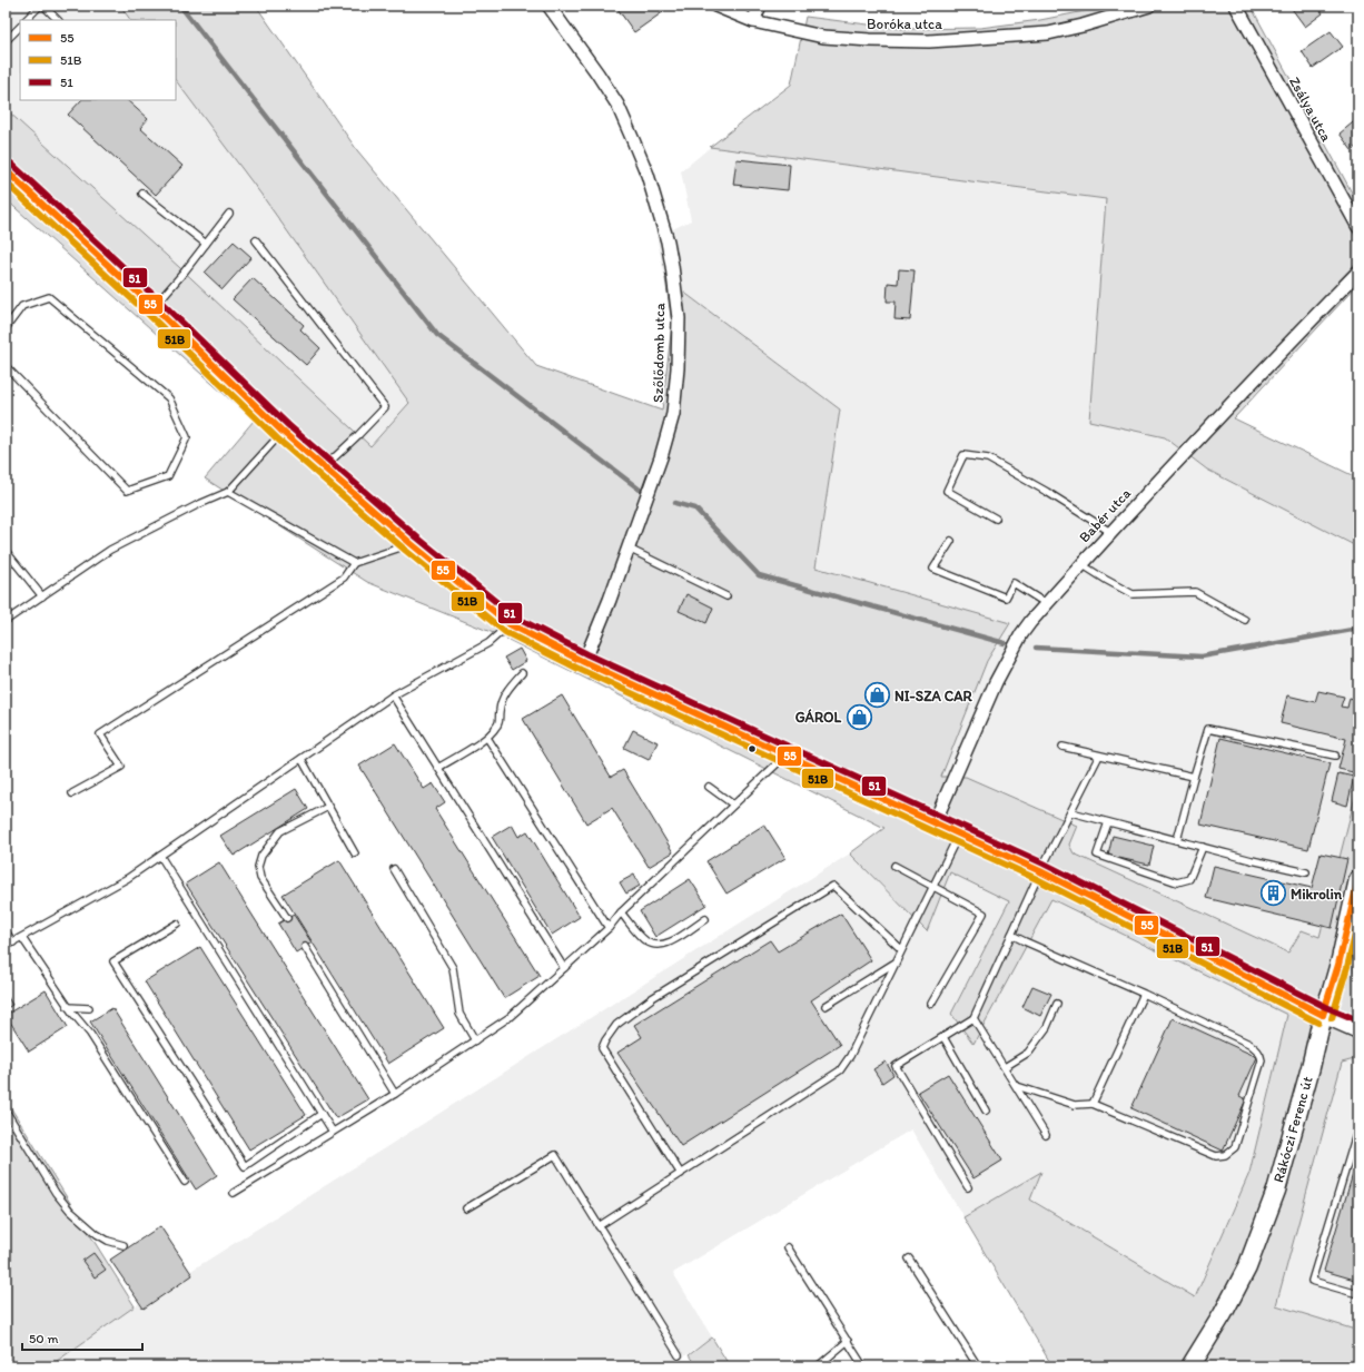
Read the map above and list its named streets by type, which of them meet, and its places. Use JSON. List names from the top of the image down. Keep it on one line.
{"streets":{"main road":["Rákóczi Ferenc út"],"street":["Boróka utca","Zsálya utca","Szőlődomb utca","Babér utca"]},"places":{"shop":["NI-SZA CAR","GÁROL"],"building":["Mikrolin"]},"lines":["transit line 51","transit line 55","transit line 51B"],"legend":["55","51B","51"],"scale_bar":"50 m"}
